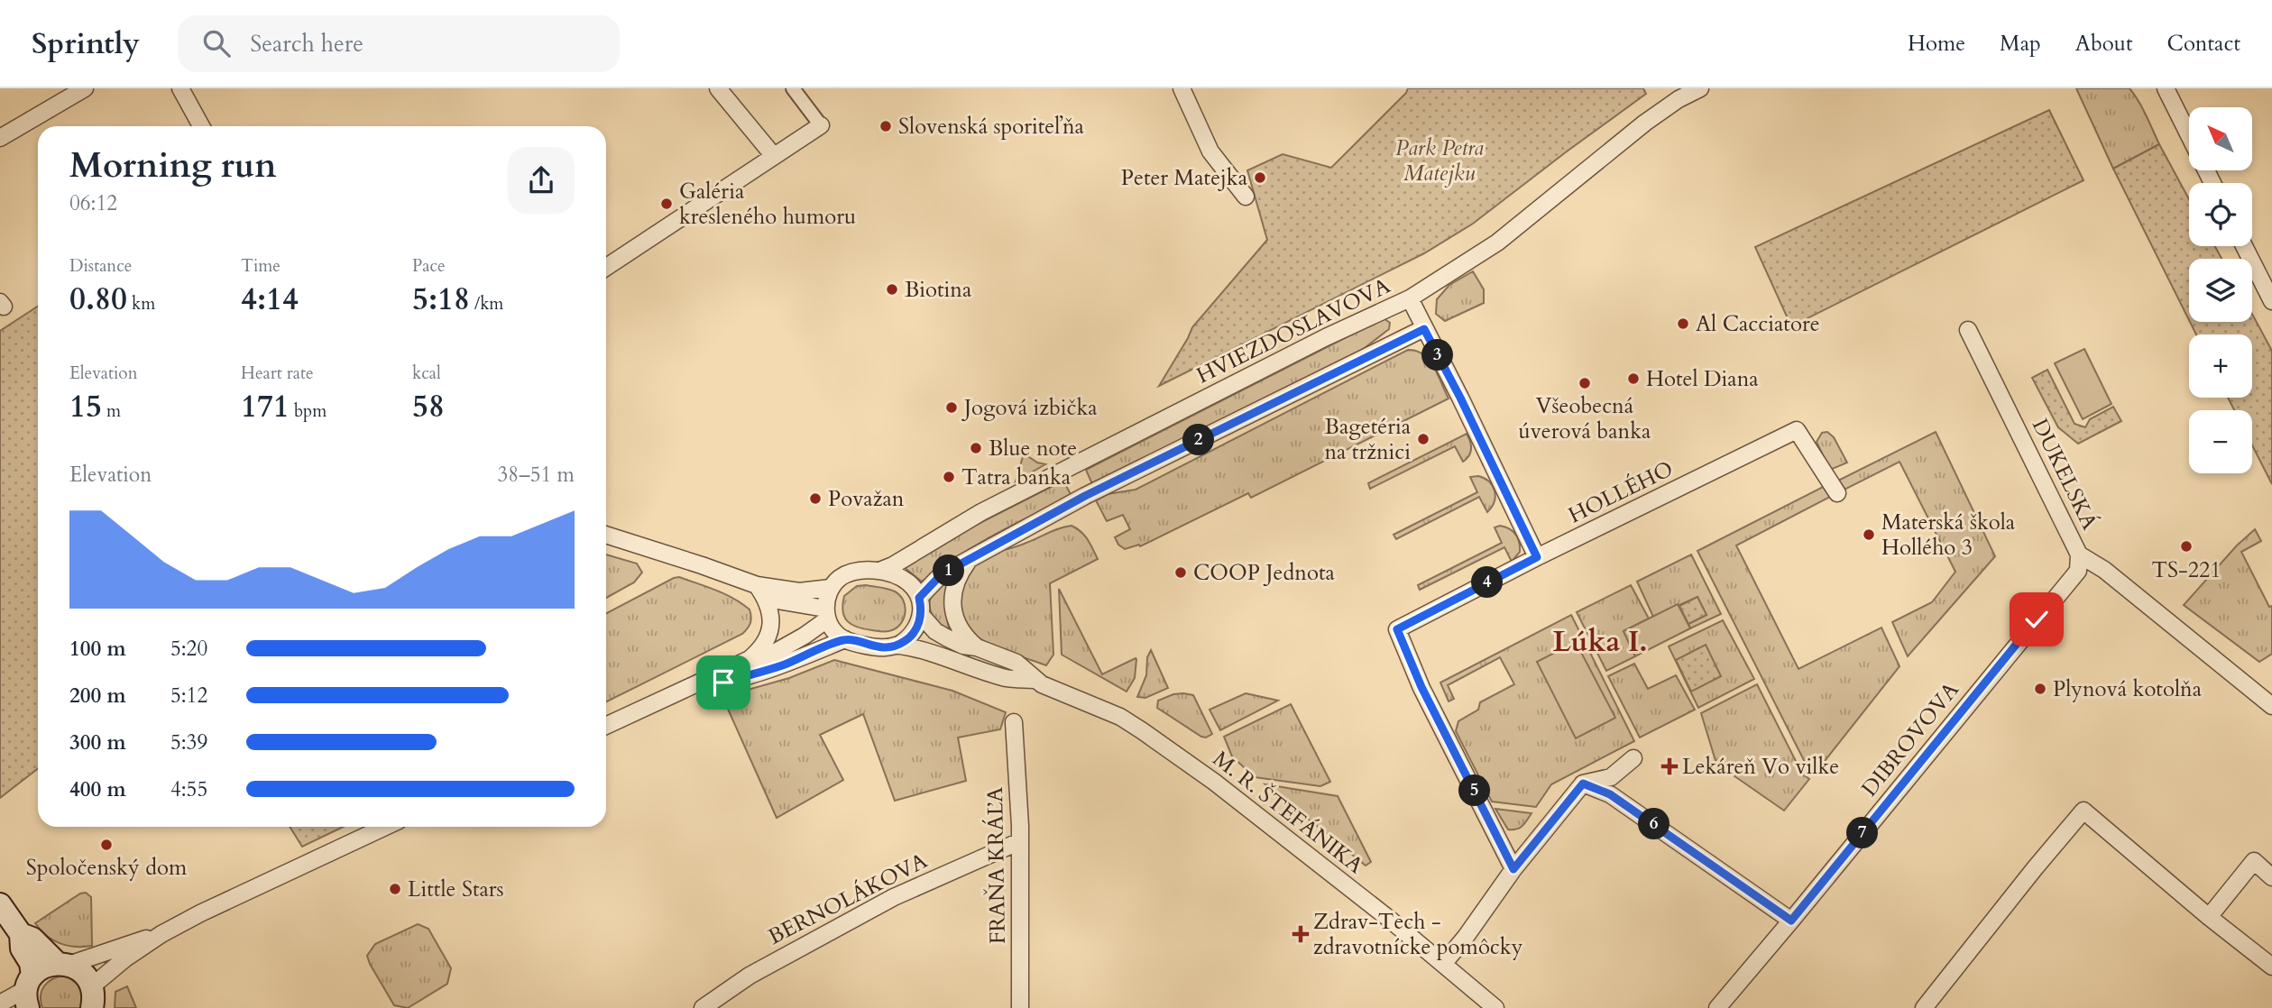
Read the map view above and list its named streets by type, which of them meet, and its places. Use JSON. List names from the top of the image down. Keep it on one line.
{"streets":{"street":["HVIEZDOSLAVOVA","DUKELSKÁ","HOLLÉHO","DIBROVOVA","M. R. ŠTEFÁNIKA","FRAŇA KRÁĽA","BERNOLÁKOVA"]},"crossings":[["HVIEZDOSLAVOVA","M. R. ŠTEFÁNIKA"],["DUKELSKÁ","DIBROVOVA"],["FRAŇA KRÁĽA","BERNOLÁKOVA"]],"districts":["Lúka I."],"parks":["Park Petra Matejku"],"places":{"other":["Slovenská sporiteľňa","Peter Matejka","Galéria kresleného humoru","Biotina","Al Cacciatore","Hotel Diana","Všeobecná úverová banka","Jogová izbička","Bagetéria na tržnici","Blue note","Tatra banka","Považan","Materská škola Hollého 3","TS-221","COOP Jednota","Plynová kotolňa","Spoločenský dom","Little Stars"],"health":["Lekáreň Vo vilke","Zdrav-Tech - zdravotnícke pomôcky"]},"north":"top left","page":{"header":"Sprintly","search":"Search here","nav":["Home","Map","About","Contact"],"map_buttons":["+","−"],"heading":["Morning run","06:12"],"stats":[["Distance","0.80 km"],["Time","4:14"],["Pace","5:18 /km"],["Elevation","15 m"],["Heart rate","171 bpm"],["kcal","58"]],"pins":["3","2","1","4","5","6","7"],"chart":["Elevation","38–51 m"],"list":[{"name":"100 m","note":"5:20"},{"name":"200 m","note":"5:12"},{"name":"300 m","note":"5:39"},{"name":"400 m","note":"4:55"}]}}
